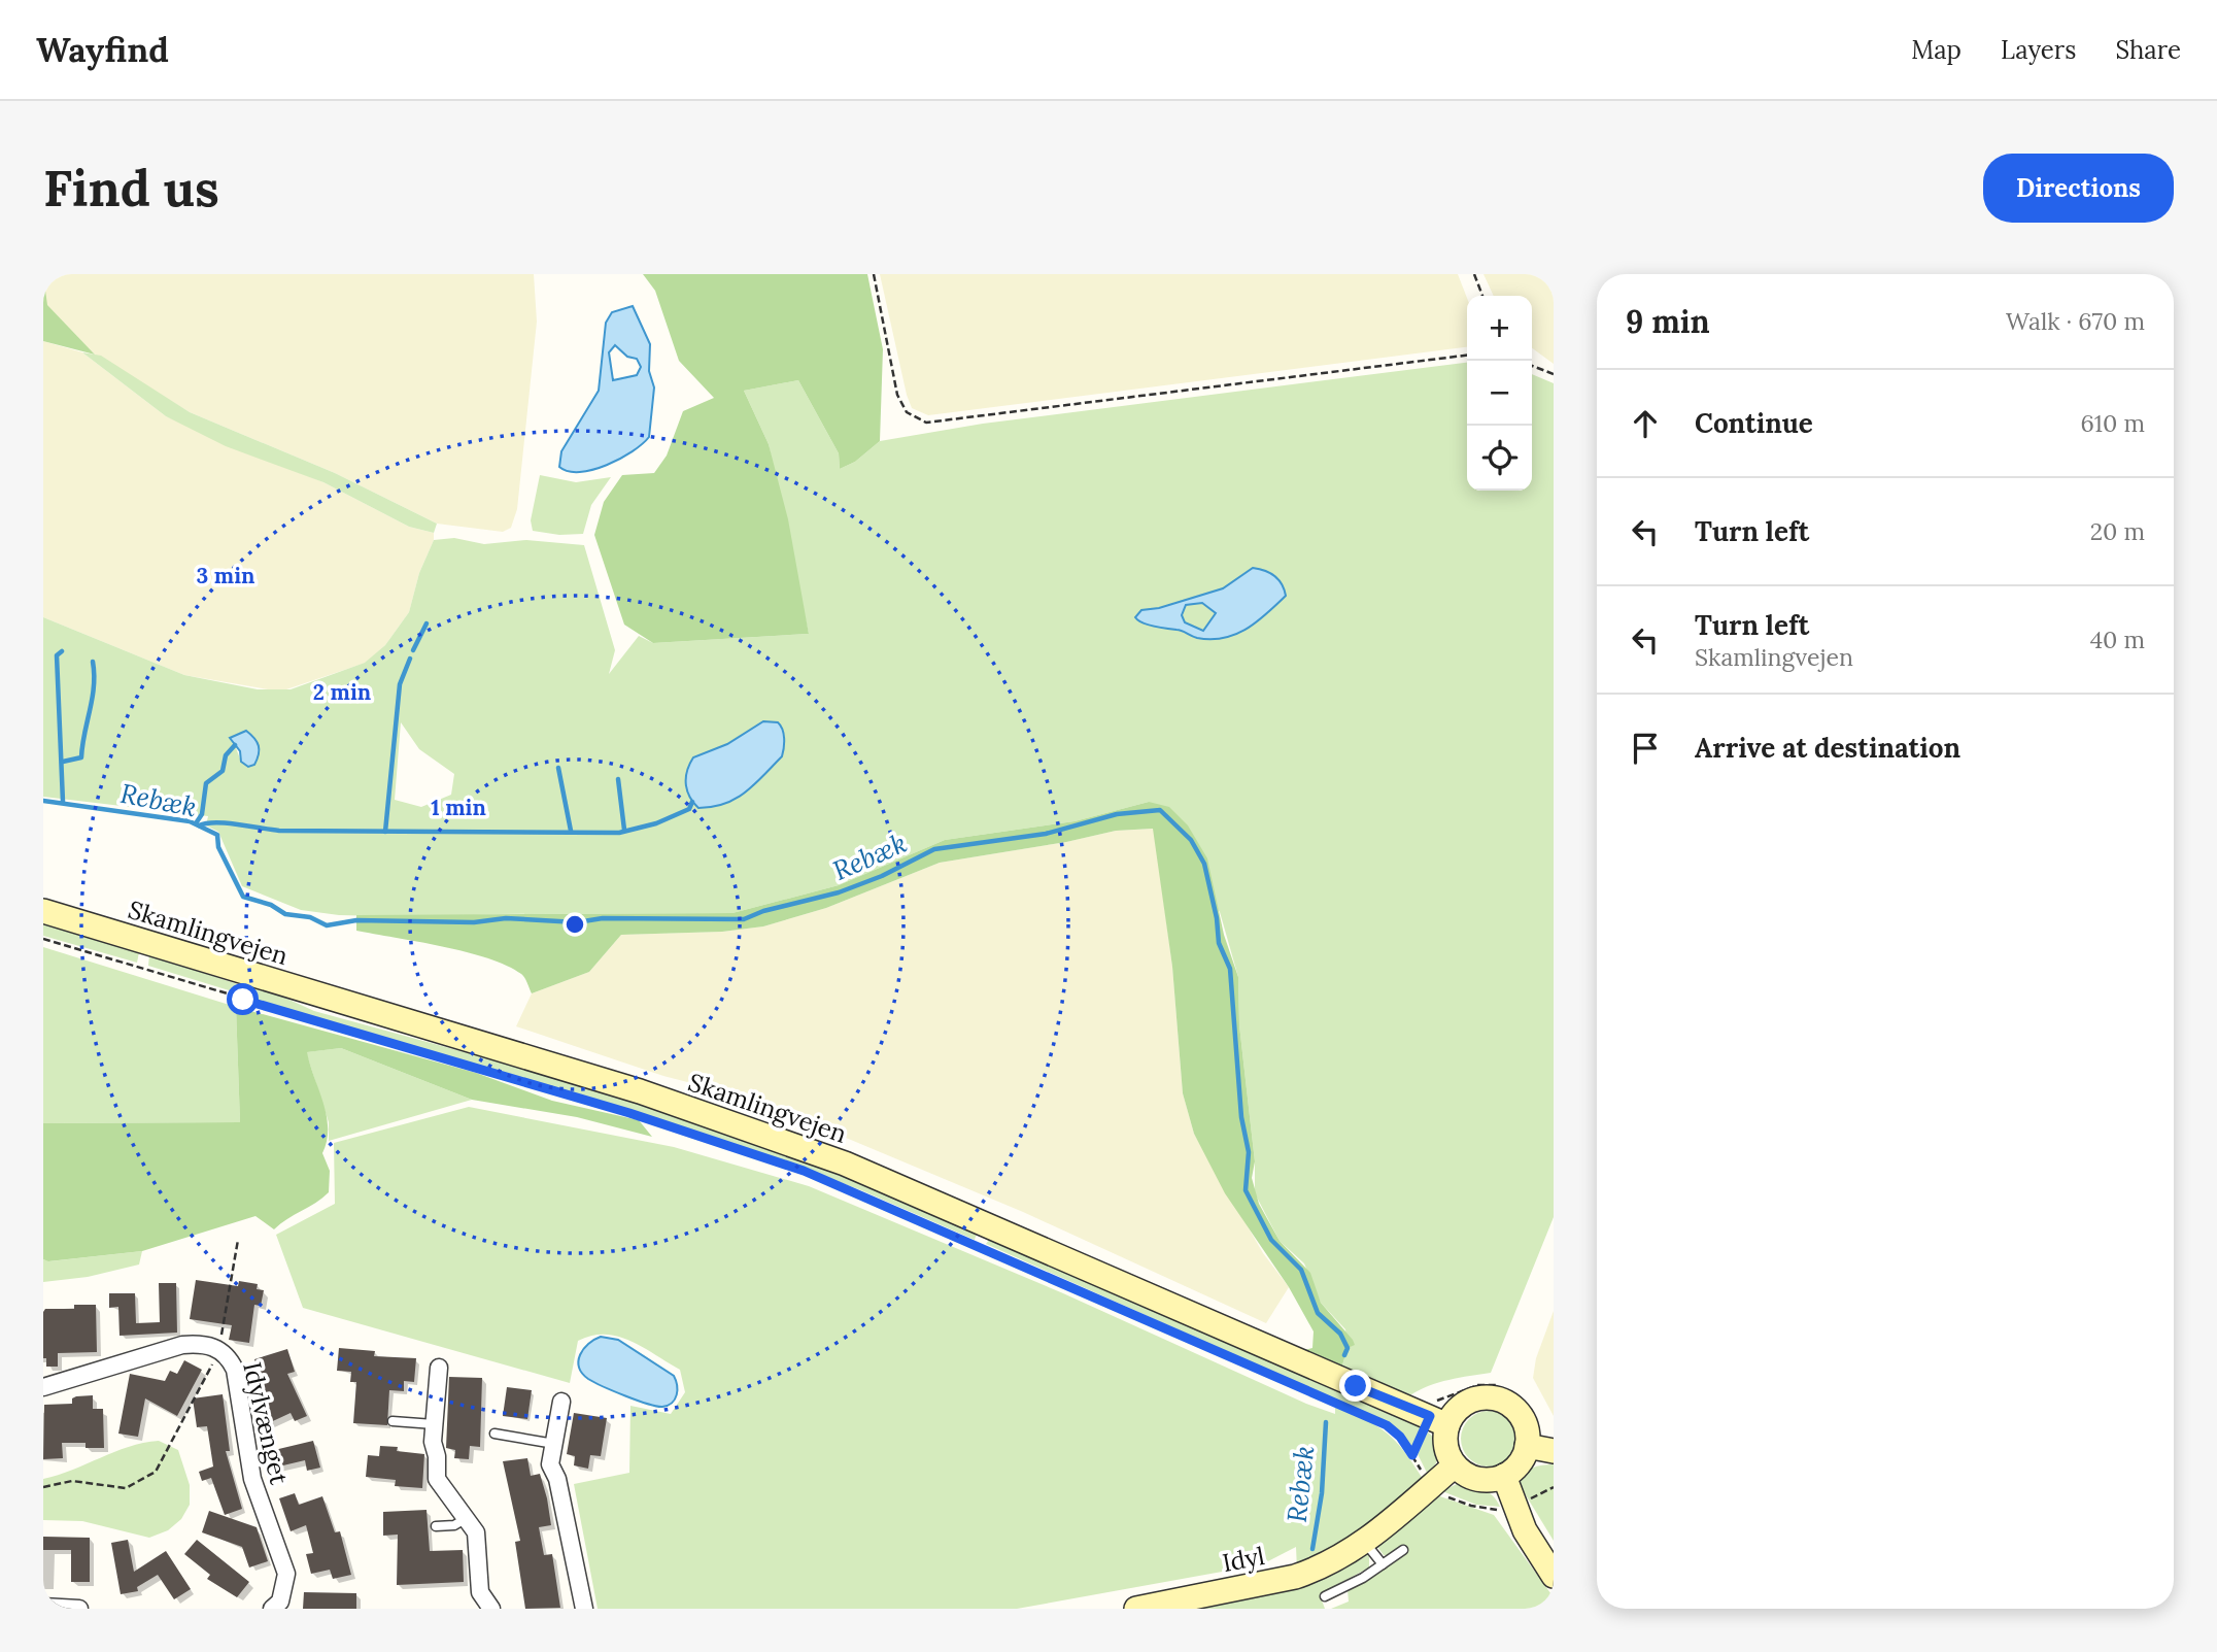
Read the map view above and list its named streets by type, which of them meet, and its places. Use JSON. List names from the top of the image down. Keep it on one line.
{"streets":{"street":["Skamlingvejen","Idylvænget","Idyl"]},"crossings":[["Skamlingvejen","Idyl"]],"water":["Rebæk"],"page":{"header":"Wayfind","nav":["Map","Layers","Share"],"buttons":"Directions","title":"Find us","heading":["9 min","Walk · 670 m"],"map_buttons":["+","−"],"list":[["Continue","610 m"],["Turn left","20 m"],["Turn left","Skamlingvejen","40 m"],"Arrive at destination"]},"rings":["3 min","2 min","1 min"]}
